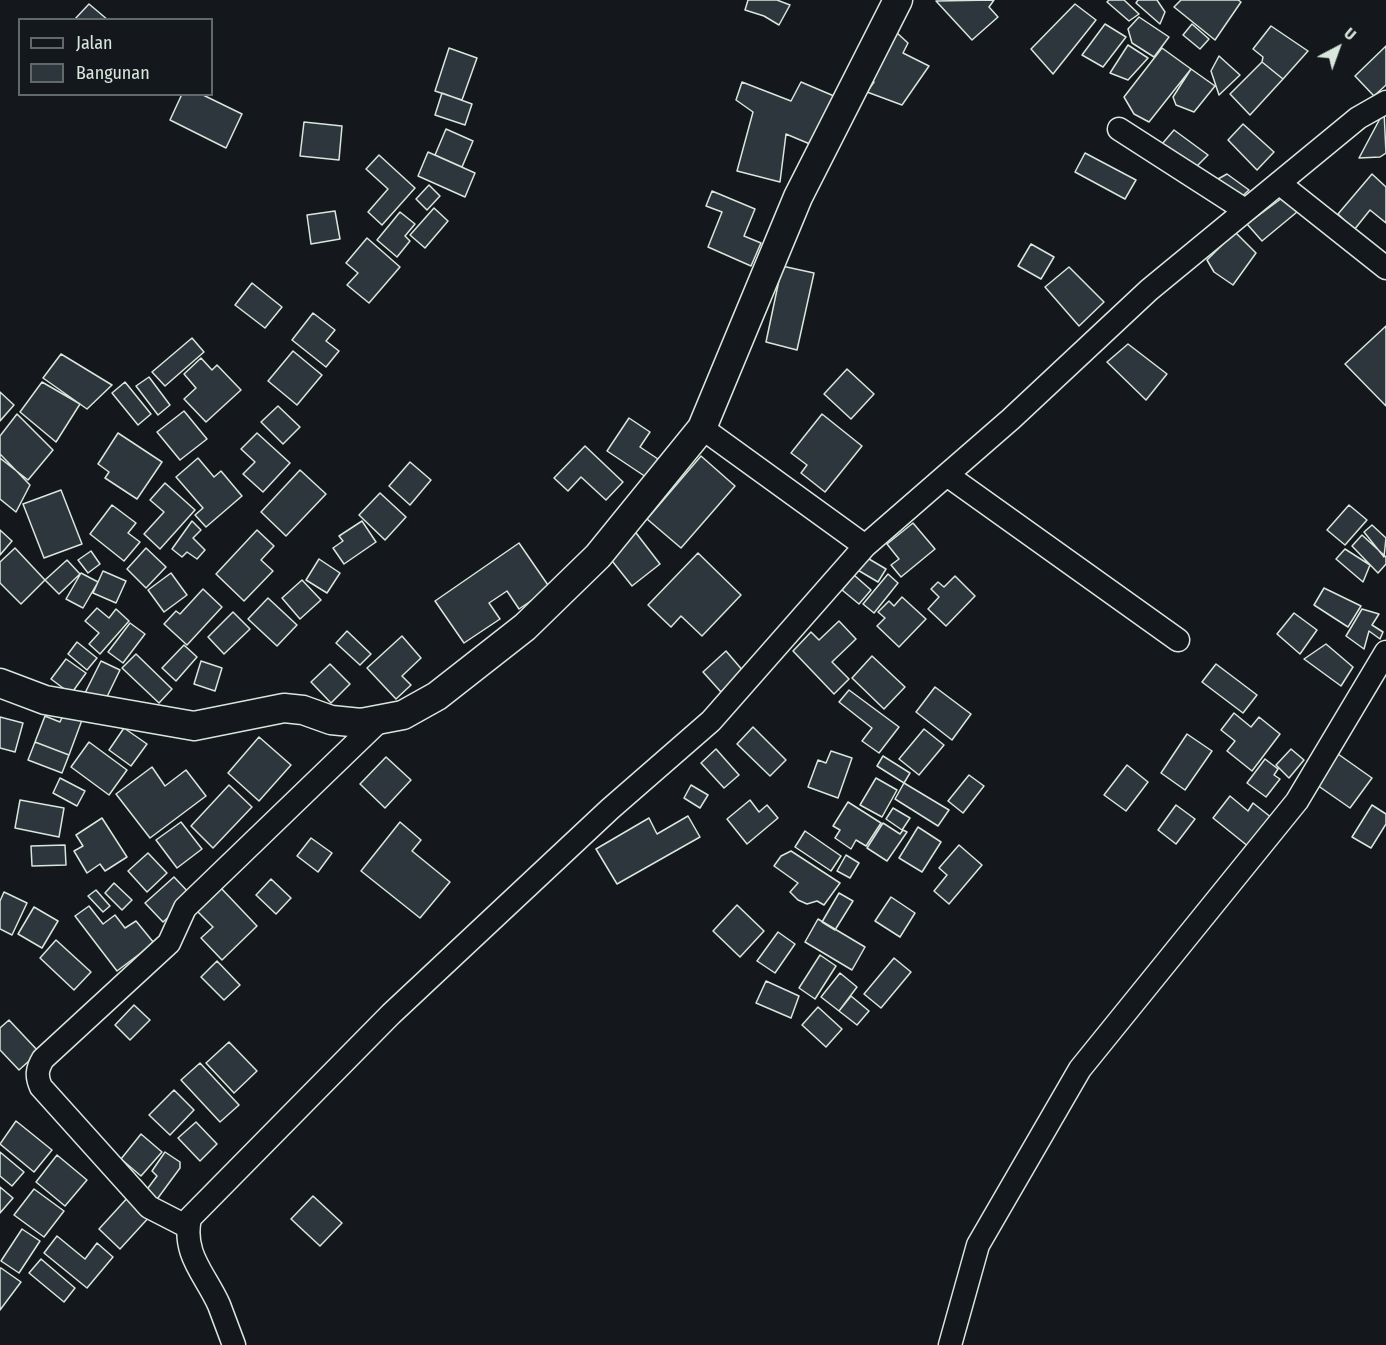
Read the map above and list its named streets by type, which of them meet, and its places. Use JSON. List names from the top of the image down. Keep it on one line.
{"legend":["Jalan","Bangunan"],"north":"top right"}
